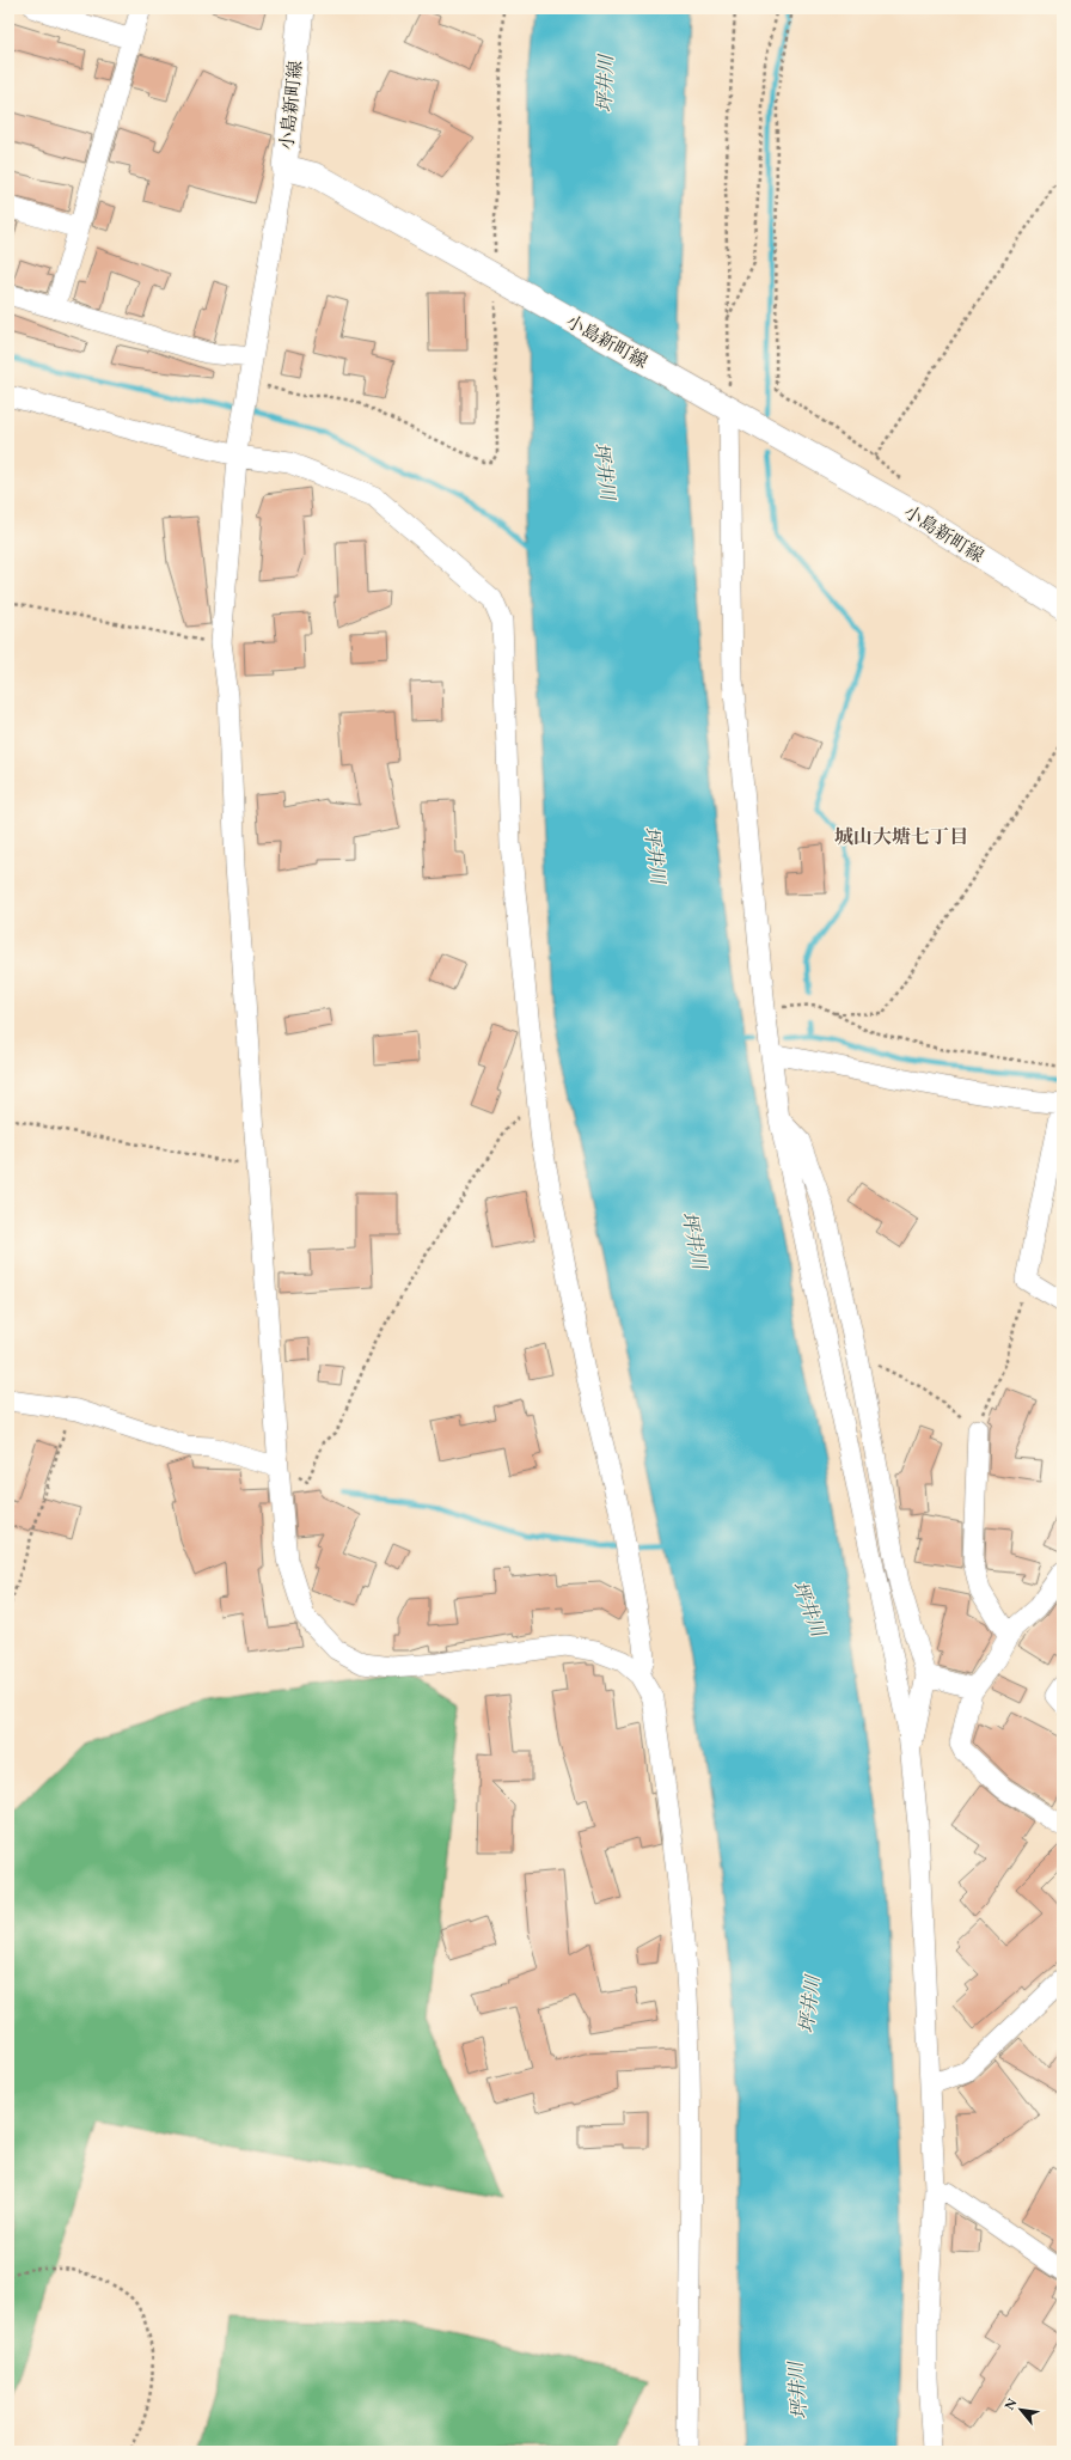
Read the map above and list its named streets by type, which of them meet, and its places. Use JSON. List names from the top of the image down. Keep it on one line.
{"streets":{"main road":["小島新町線"]},"districts":["城山大塘七丁目"],"water":["坪井川"],"north":"top left"}
